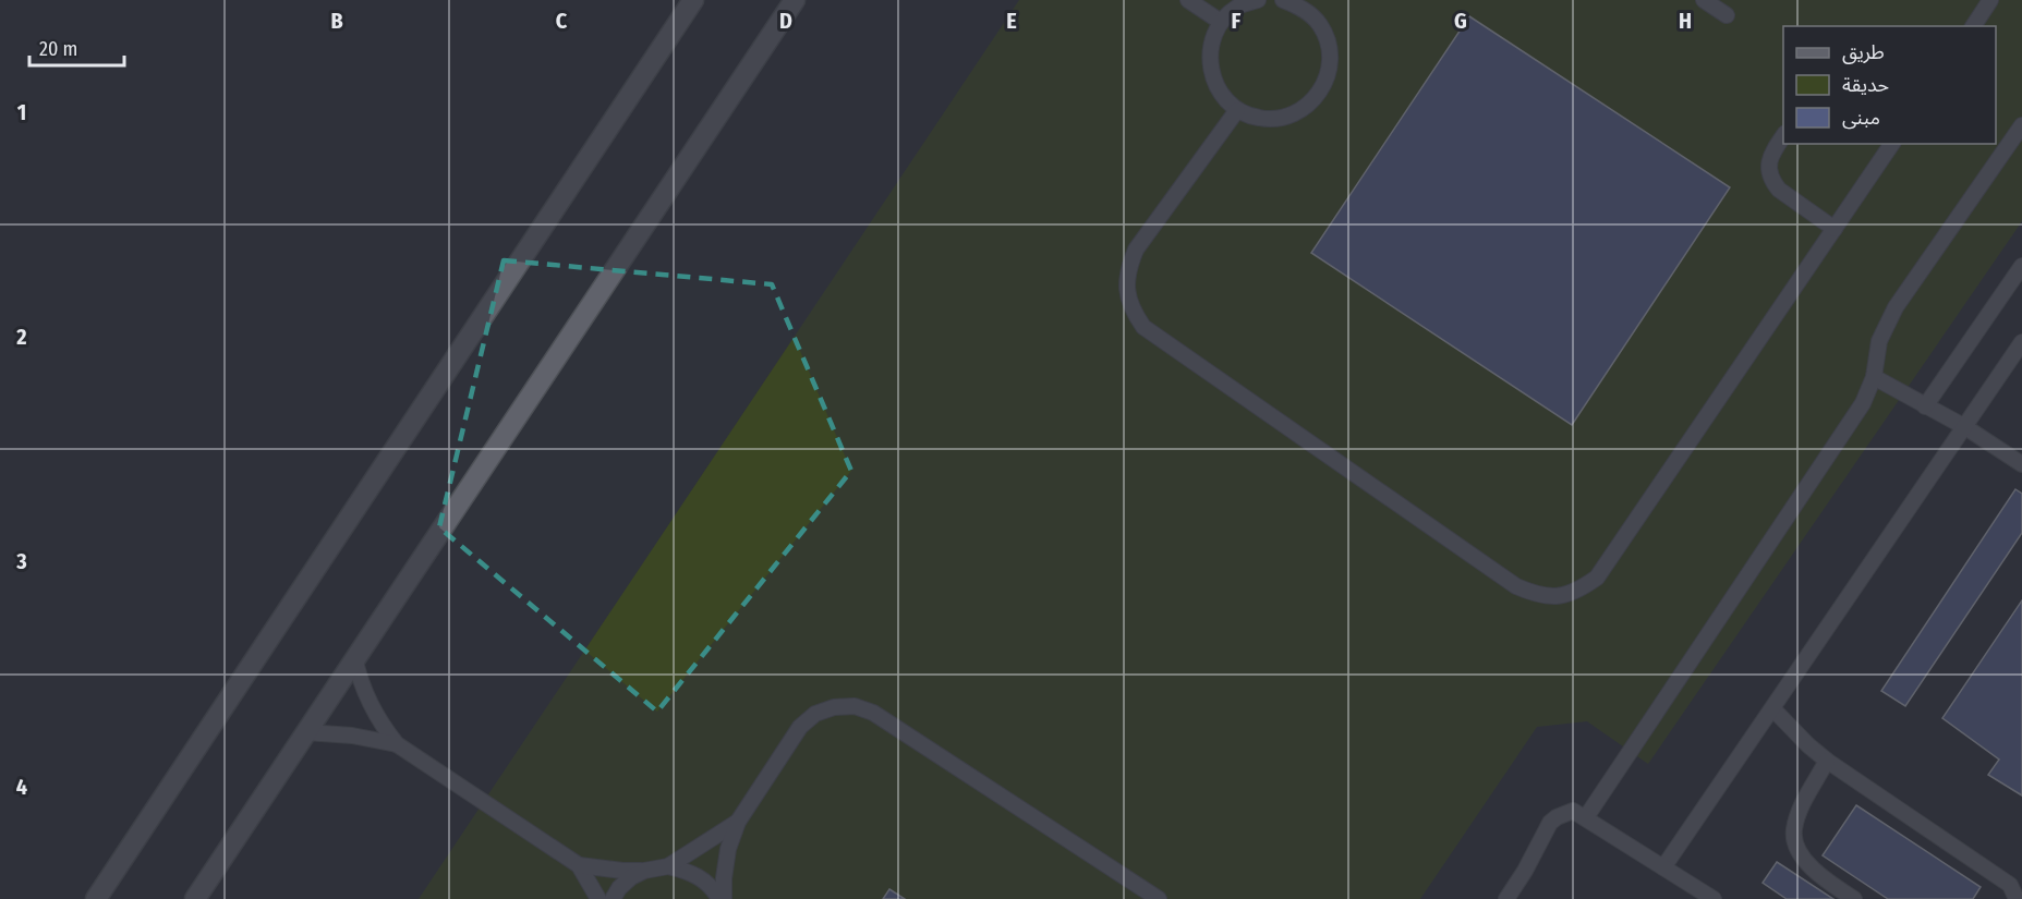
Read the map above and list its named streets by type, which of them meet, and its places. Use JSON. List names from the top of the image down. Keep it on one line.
{"legend":["طريق","حديقة","مبنى"],"scale_bar":"20 m","grid":{"columns":["B","C","D","E","F","G","H"],"rows":["1","2","3","4"]}}
